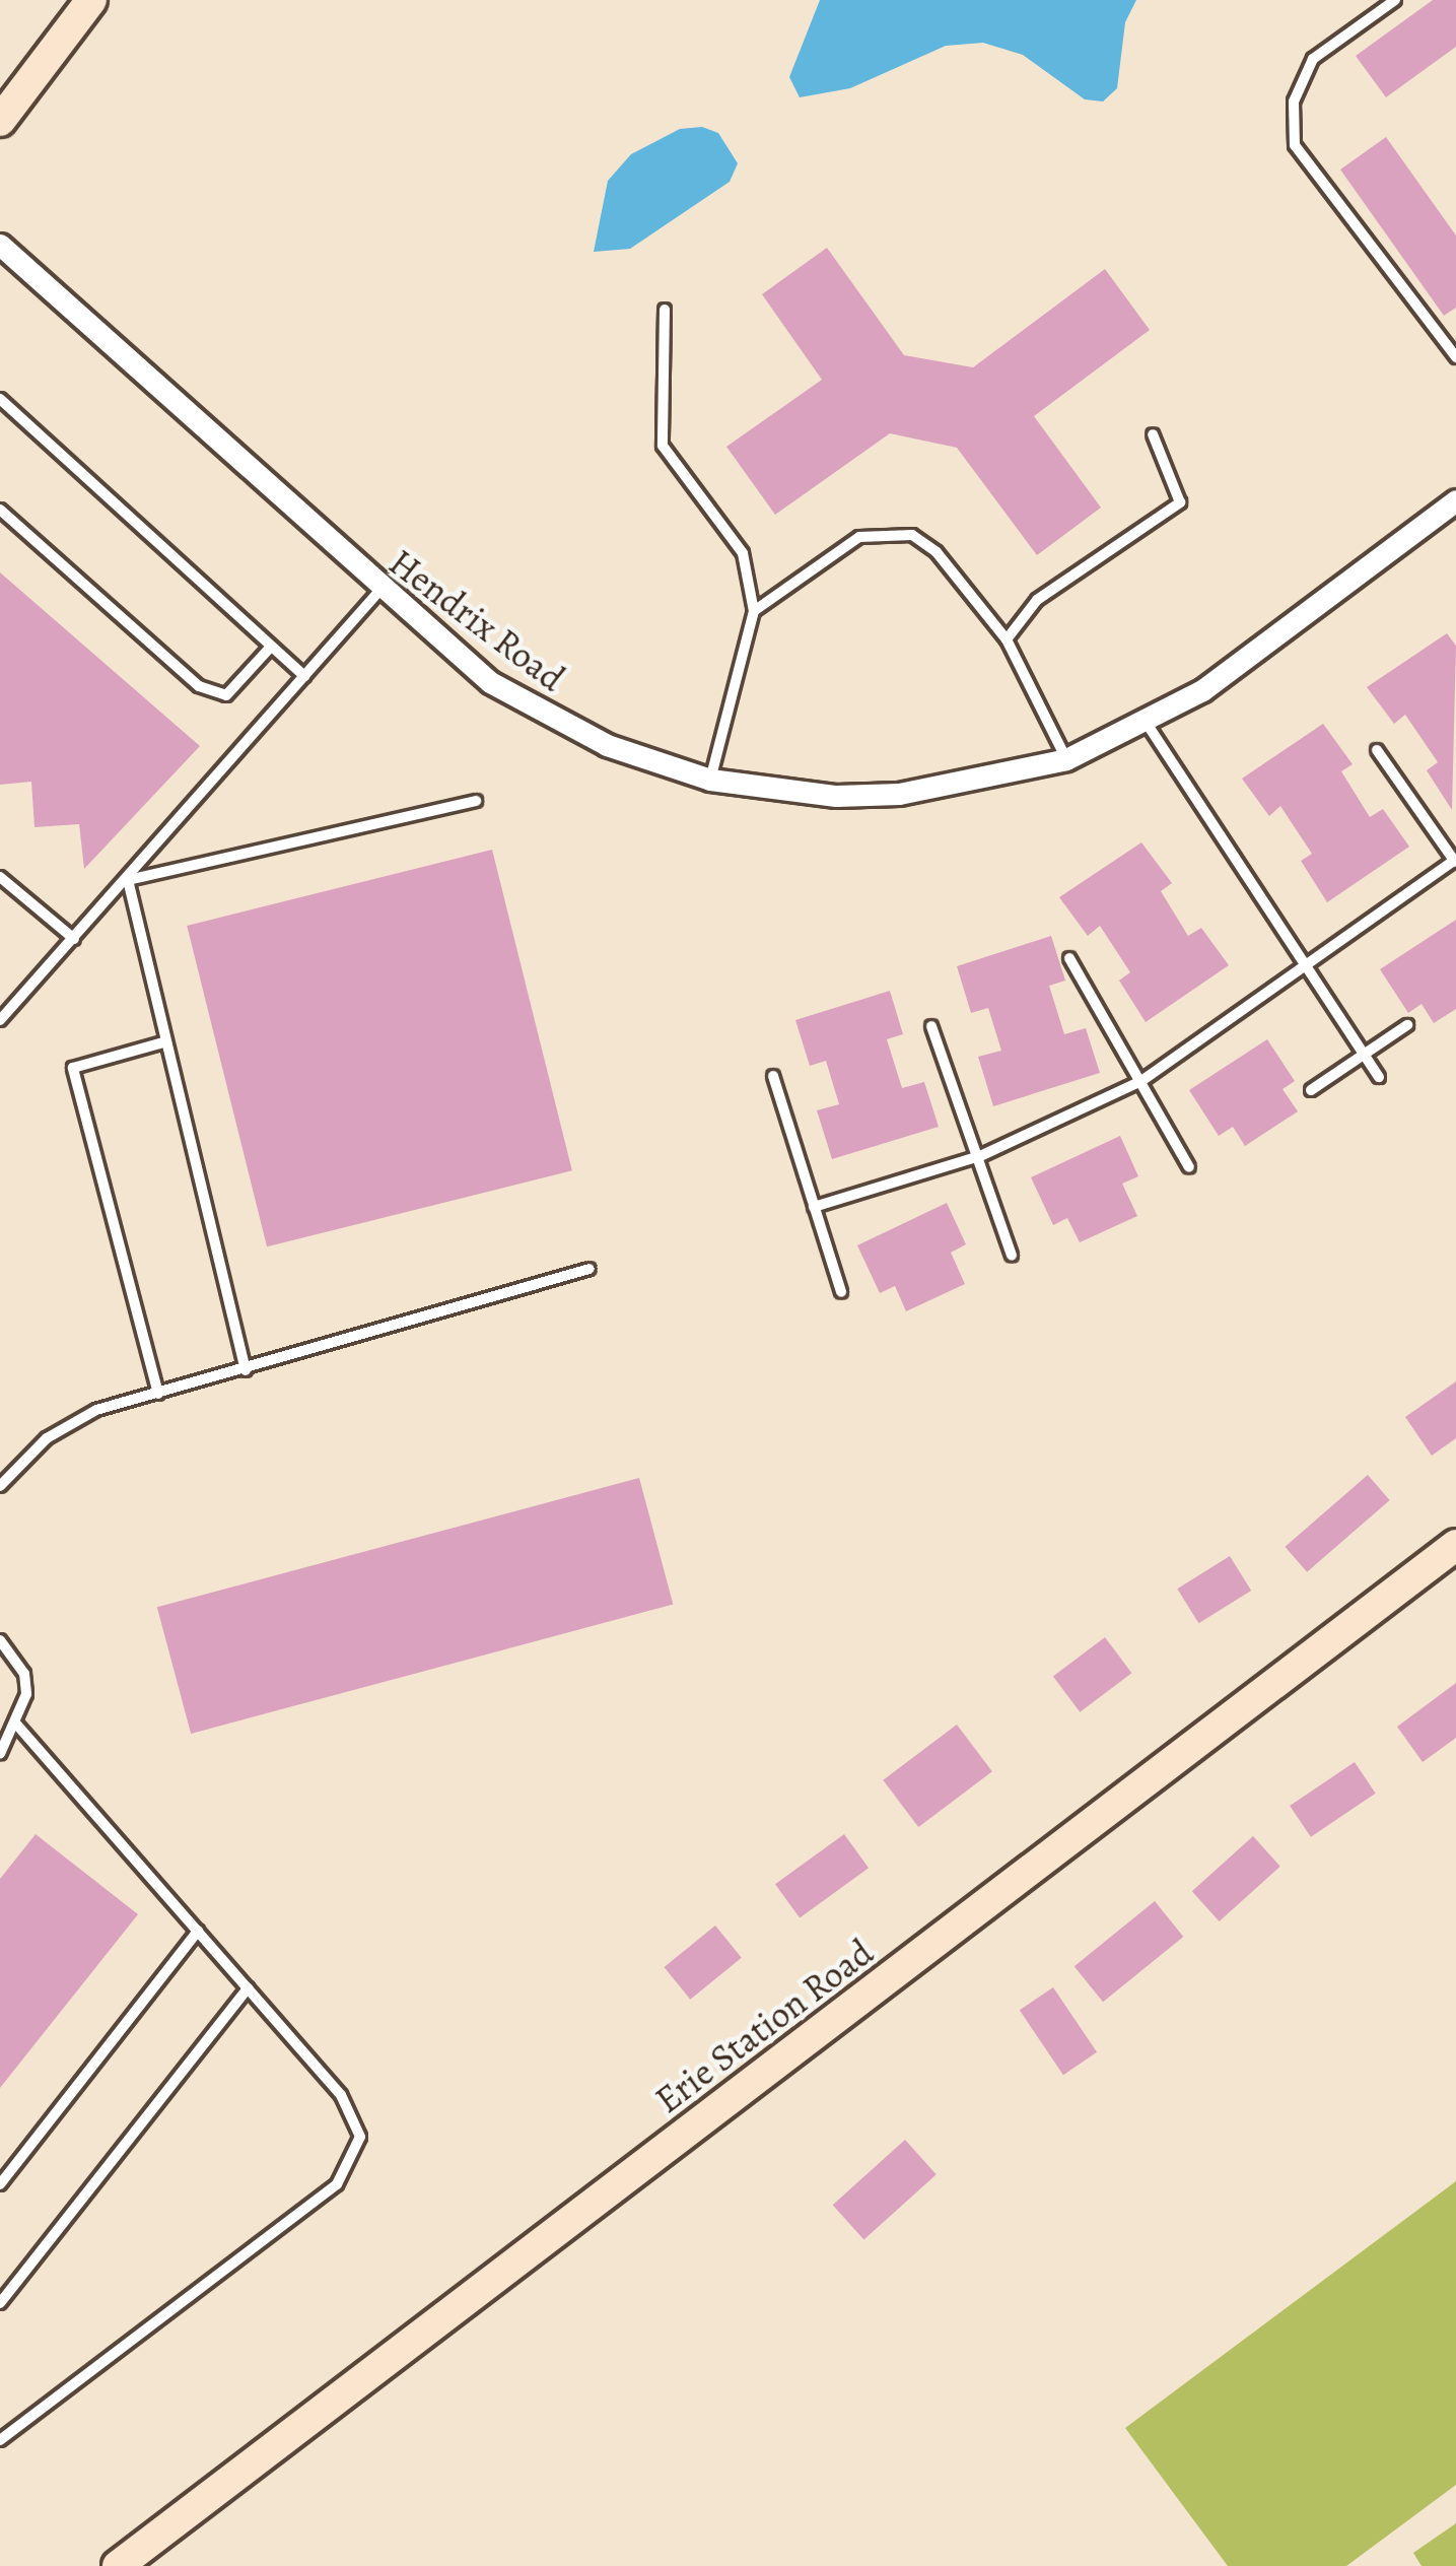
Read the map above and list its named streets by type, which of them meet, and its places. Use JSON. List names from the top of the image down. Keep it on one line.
{"streets":{"main road":["Erie Station Road"],"street":["Hendrix Road"]}}
